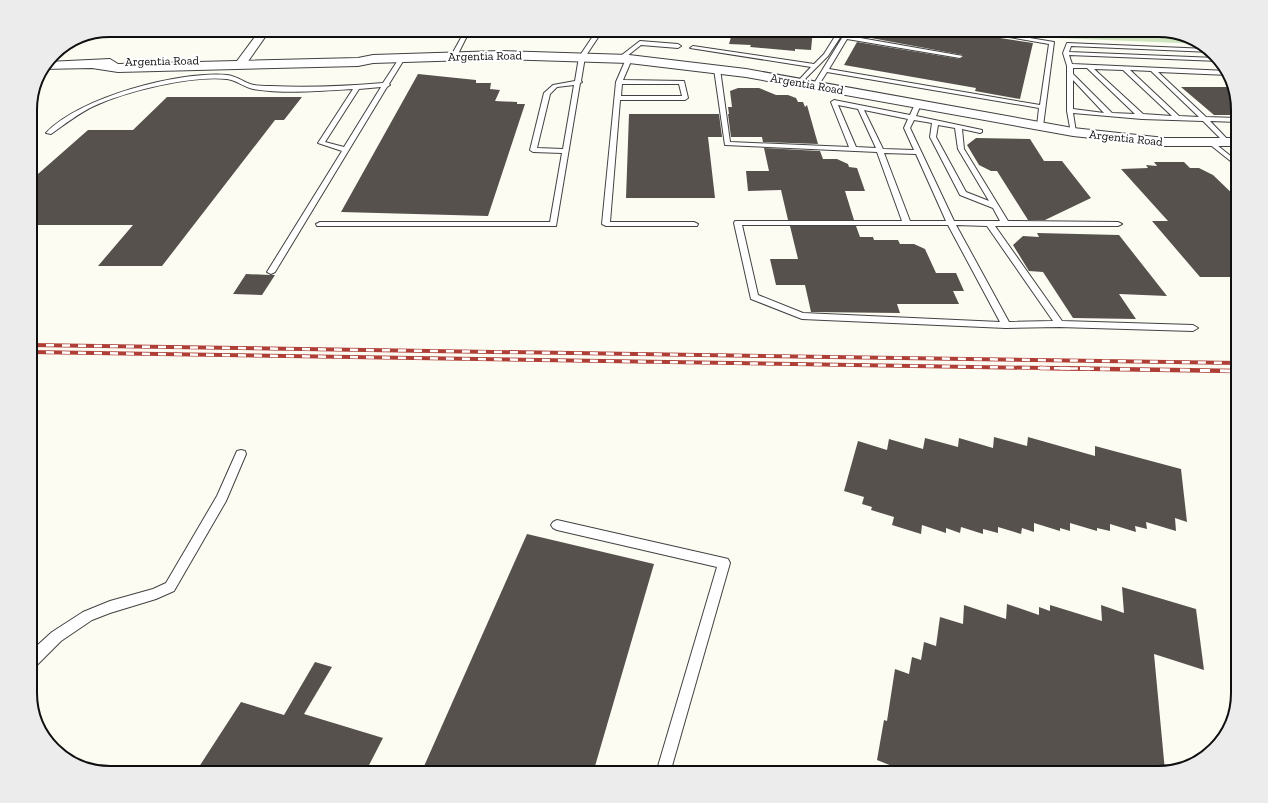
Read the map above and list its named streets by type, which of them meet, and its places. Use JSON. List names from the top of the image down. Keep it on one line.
{"streets":{"street":["Argentia Road"]}}
